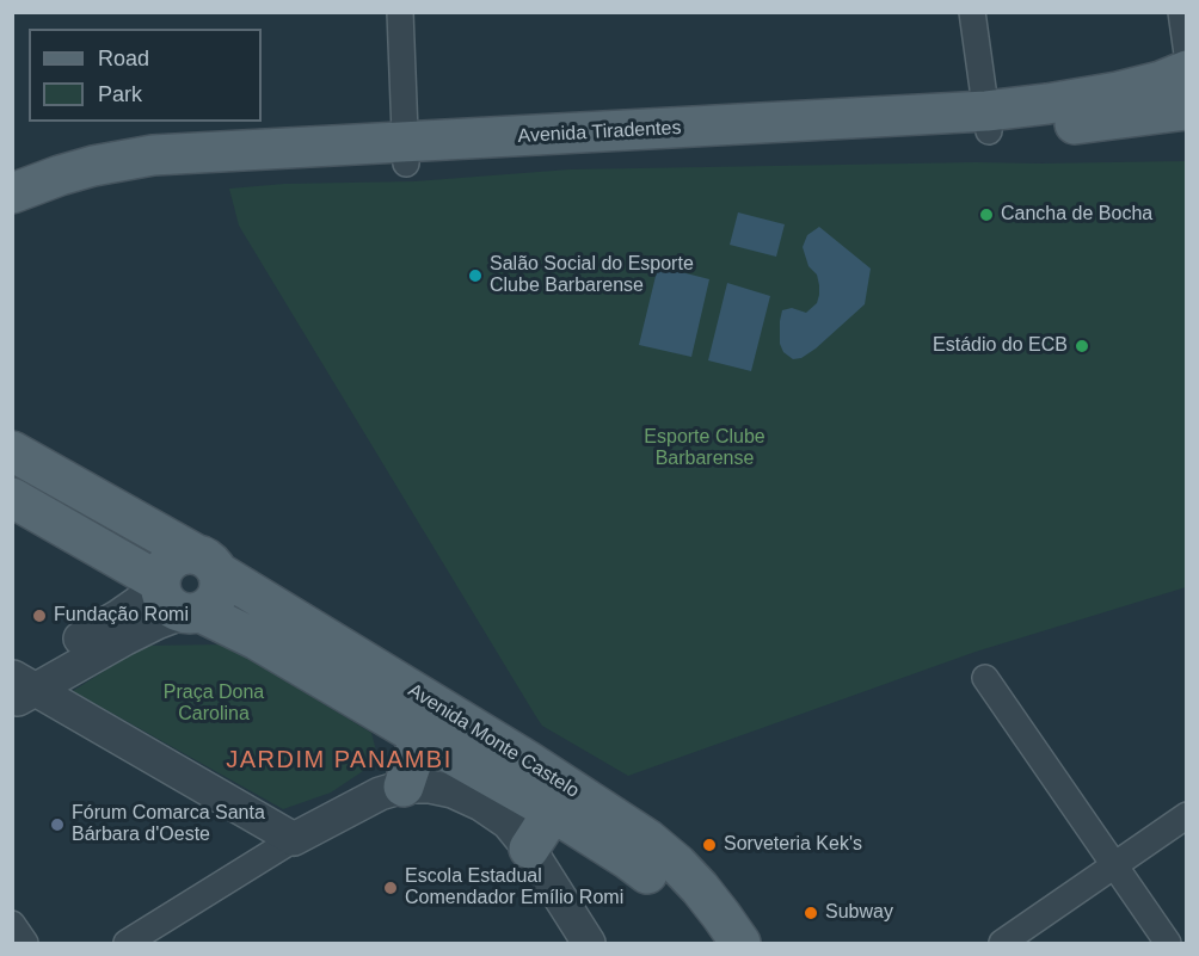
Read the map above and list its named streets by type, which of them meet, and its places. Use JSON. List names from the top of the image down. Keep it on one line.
{"streets":{"main road":["Avenida Tiradentes","Avenida Monte Castelo"]},"districts":["JARDIM PANAMBI"],"parks":["Esporte Clube Barbarense","Praça Dona Carolina"],"places":["Cancha de Bocha","Salão Social do Esporte Clube Barbarense","Estádio do ECB","Fundação Romi","Fórum Comarca Santa Bárbara d'Oeste","Sorveteria Kek's","Escola Estadual Comendador Emílio Romi","Subway"],"legend":["Road","Park"]}
